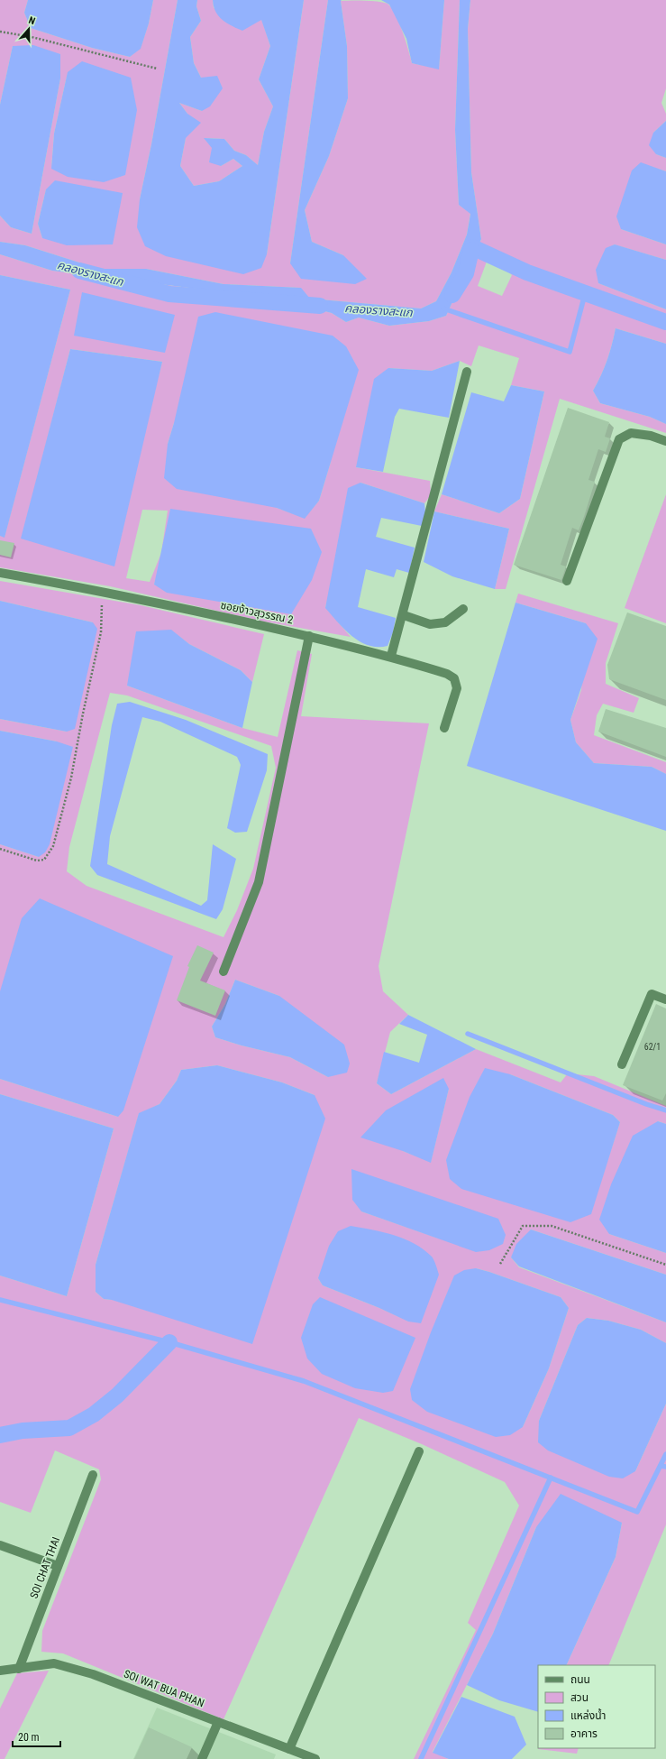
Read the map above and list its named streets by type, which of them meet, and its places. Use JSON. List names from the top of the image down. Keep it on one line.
{"streets":{"street":["ซอยง้าวสุวรรณ 2","SOI CHAT THAI","SOI WAT BUA PHAN"]},"crossings":[["SOI CHAT THAI","SOI WAT BUA PHAN"]],"water":["คลองรางสะแก"],"house_numbers":["62/1"],"legend":["ถนน","สวน","แหล่งน้ำ","อาคาร"],"scale_bar":"20 m","north":"top"}
